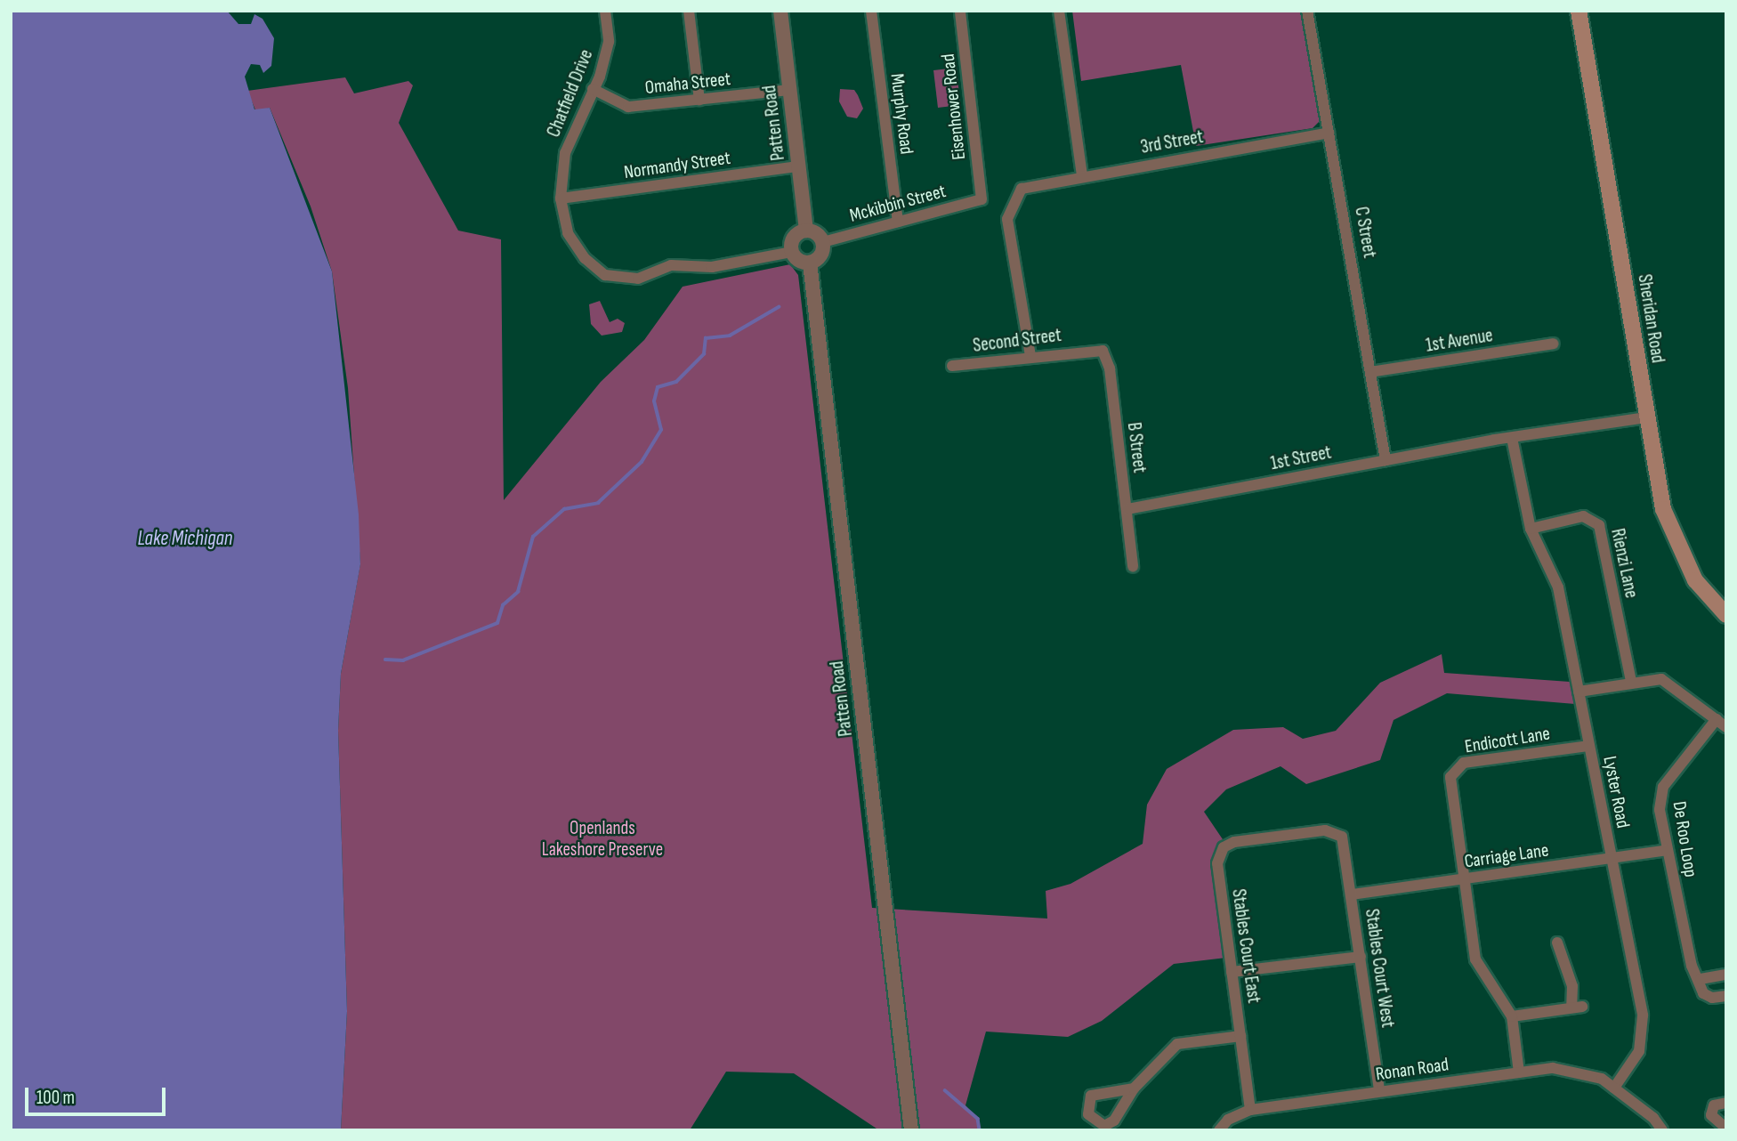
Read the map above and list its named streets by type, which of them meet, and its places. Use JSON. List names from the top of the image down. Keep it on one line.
{"streets":{"main road":["Sheridan Road"],"street":["Omaha Street","Chatfield Drive","Eisenhower Road","Murphy Road","Patten Road","3rd Street","Normandy Street","Mckibbin Street","C Street","Second Street","1st Avenue","B Street","1st Street","Rienzi Lane","Endicott Lane","Lyster Road","De Roo Loop","Carriage Lane","Stables Court East","Stables Court West","Ronan Road"]},"crossings":[["Omaha Street","Chatfield Drive"],["Omaha Street","Patten Road"],["Chatfield Drive","Patten Road"],["Chatfield Drive","Normandy Street"],["Chatfield Drive","Mckibbin Street"],["Eisenhower Road","Mckibbin Street"],["Murphy Road","Mckibbin Street"],["Patten Road","Normandy Street"],["Patten Road","Mckibbin Street"],["3rd Street","C Street"],["3rd Street","Second Street"],["C Street","1st Avenue"],["C Street","1st Street"],["Sheridan Road","1st Street"],["Second Street","B Street"],["B Street","1st Street"],["1st Street","Lyster Road"],["Rienzi Lane","Lyster Road"],["Endicott Lane","Lyster Road"],["Endicott Lane","Carriage Lane"],["Lyster Road","Carriage Lane"],["Lyster Road","Ronan Road"],["De Roo Loop","Carriage Lane"],["Carriage Lane","Stables Court West"],["Stables Court East","Stables Court West"],["Stables Court East","Ronan Road"],["Stables Court West","Ronan Road"]],"water":["Lake Michigan"],"parks":["Openlands Lakeshore Preserve"],"scale_bar":"100 m"}
